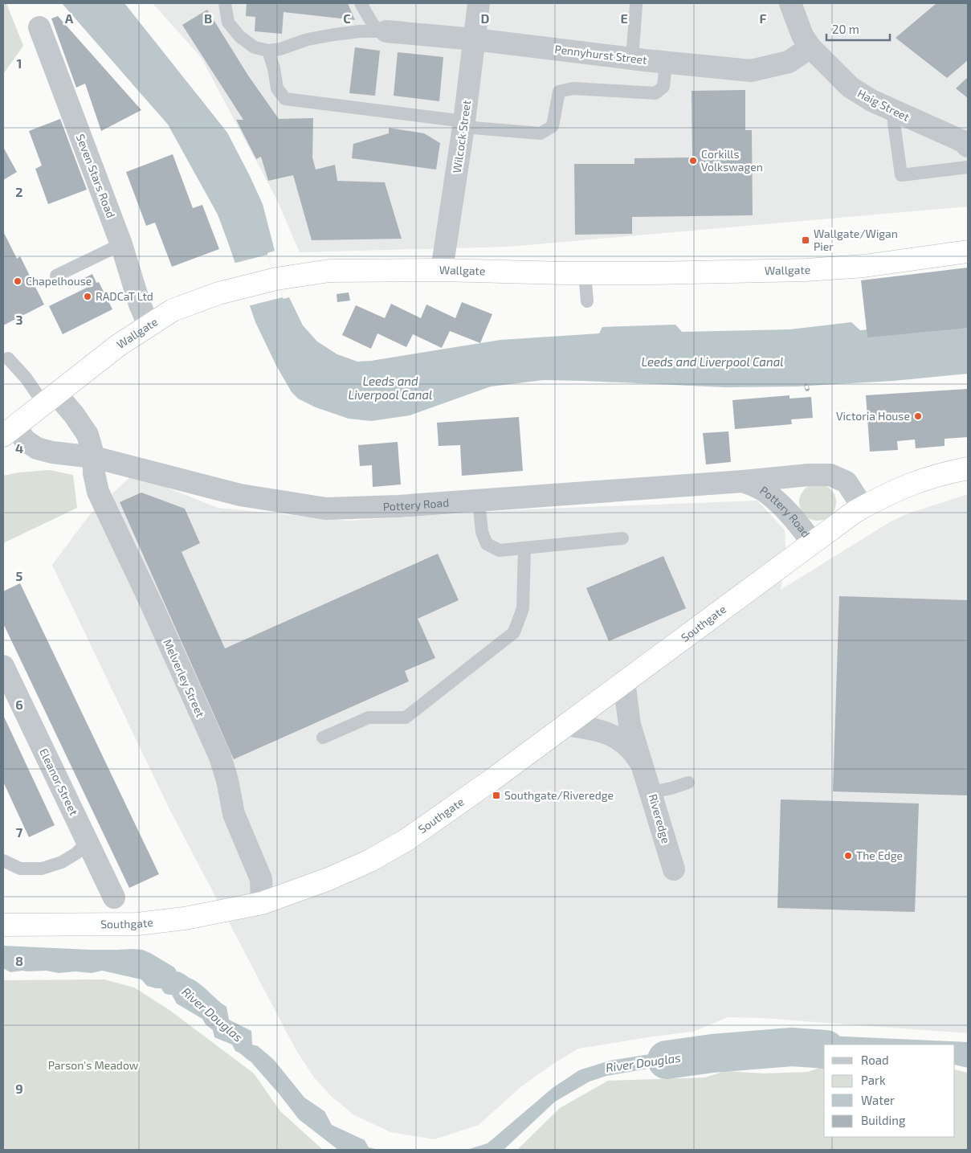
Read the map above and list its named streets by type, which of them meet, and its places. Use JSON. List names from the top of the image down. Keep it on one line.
{"streets":{"highway":["Wallgate","Pottery Road","Southgate"],"street":["Pennyhurst Street","Haig Street","Wilcock Street","Seven Stars Road","Melverley Street","Eleanor Street","Riveredge"]},"crossings":[["Pennyhurst Street","Haig Street"],["Pennyhurst Street","Wilcock Street"],["Wilcock Street","Wallgate"],["Seven Stars Road","Wallgate"],["Wallgate","Pottery Road"],["Pottery Road","Southgate"],["Pottery Road","Melverley Street"],["Southgate","Melverley Street"],["Southgate","Riveredge"]],"water":["Leeds and Liverpool Canal","River Douglas"],"parks":["Parson's Meadow"],"places":{"other":["Corkills Volkswagen","Chapelhouse","RADCaT Ltd","Victoria House","The Edge"],"transit":["Wallgate/Wigan Pier","Southgate/Riveredge"]},"legend":["Road","Park","Water","Building"],"scale_bar":"20 m","grid":{"columns":["A","B","C","D","E","F"],"rows":["1","2","3","4","5","6","7","8","9"]}}
